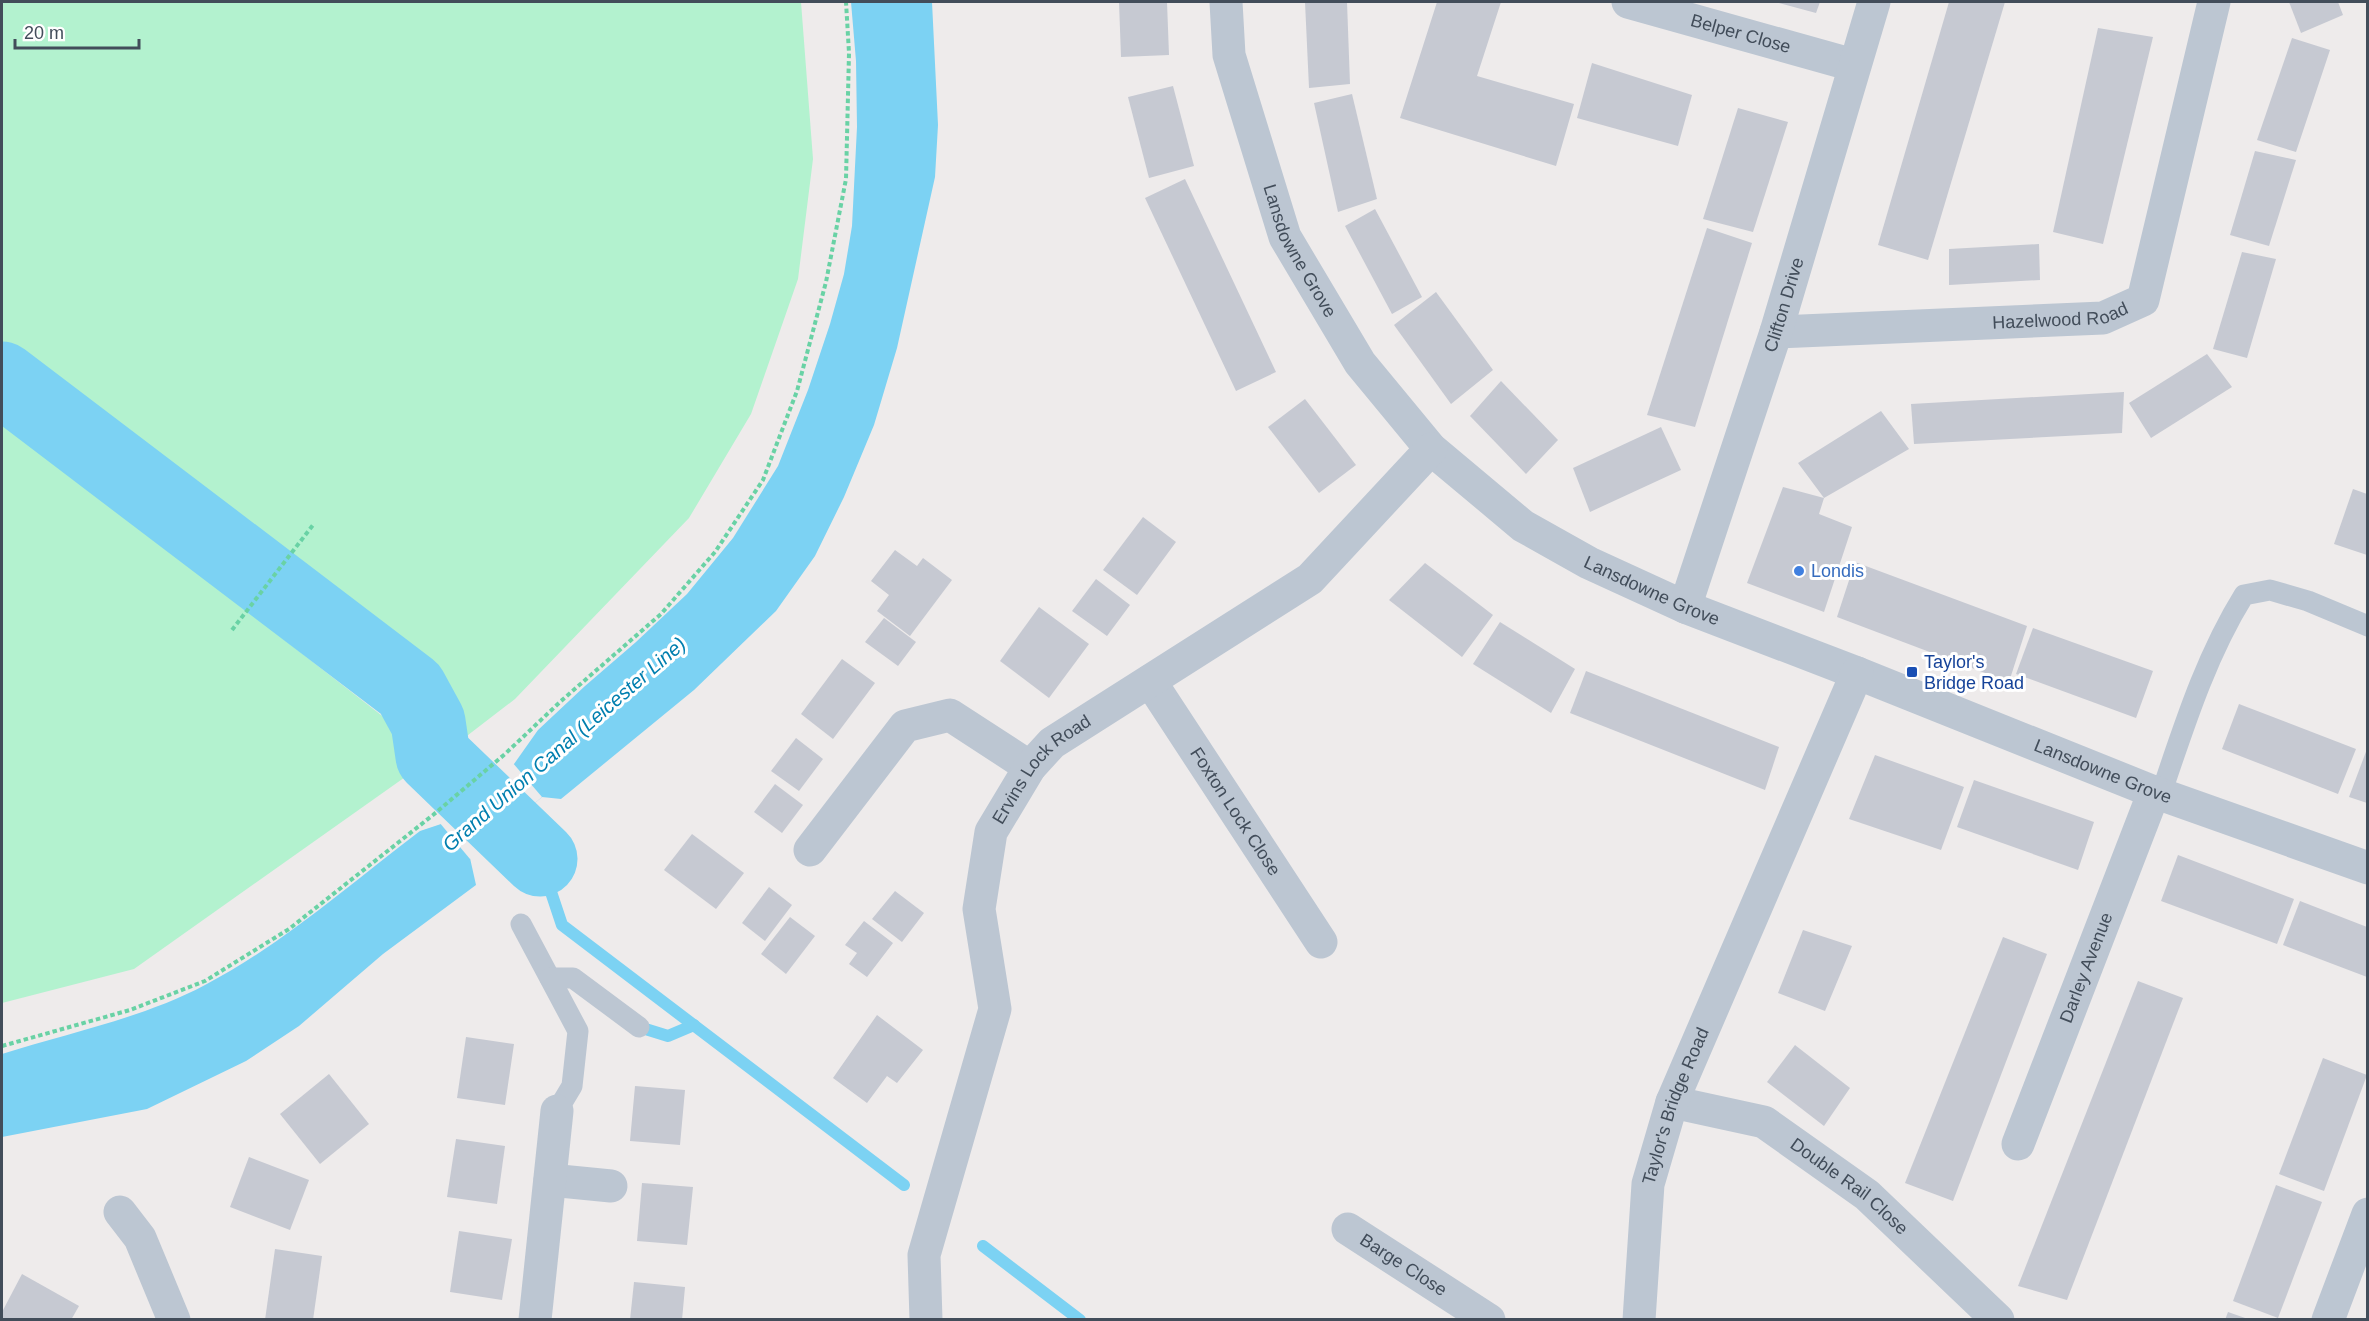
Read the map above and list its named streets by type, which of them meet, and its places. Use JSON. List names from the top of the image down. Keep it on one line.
{"streets":{"street":["Belper Close","Lansdowne Grove","Clifton Drive","Hazelwood Road","Ervins Lock Road","Foxton Lock Close","Darley Avenue","Taylor's Bridge Road","Double Rail Close","Barge Close"]},"crossings":[["Belper Close","Clifton Drive"],["Lansdowne Grove","Clifton Drive"],["Lansdowne Grove","Ervins Lock Road"],["Lansdowne Grove","Darley Avenue"],["Lansdowne Grove","Taylor's Bridge Road"],["Clifton Drive","Hazelwood Road"],["Ervins Lock Road","Foxton Lock Close"],["Taylor's Bridge Road","Double Rail Close"]],"water":["Grand Union Canal (Leicester Line)"],"places":{"other":["Londis"],"transit":["Taylor's Bridge Road"]},"scale_bar":"20 m"}
